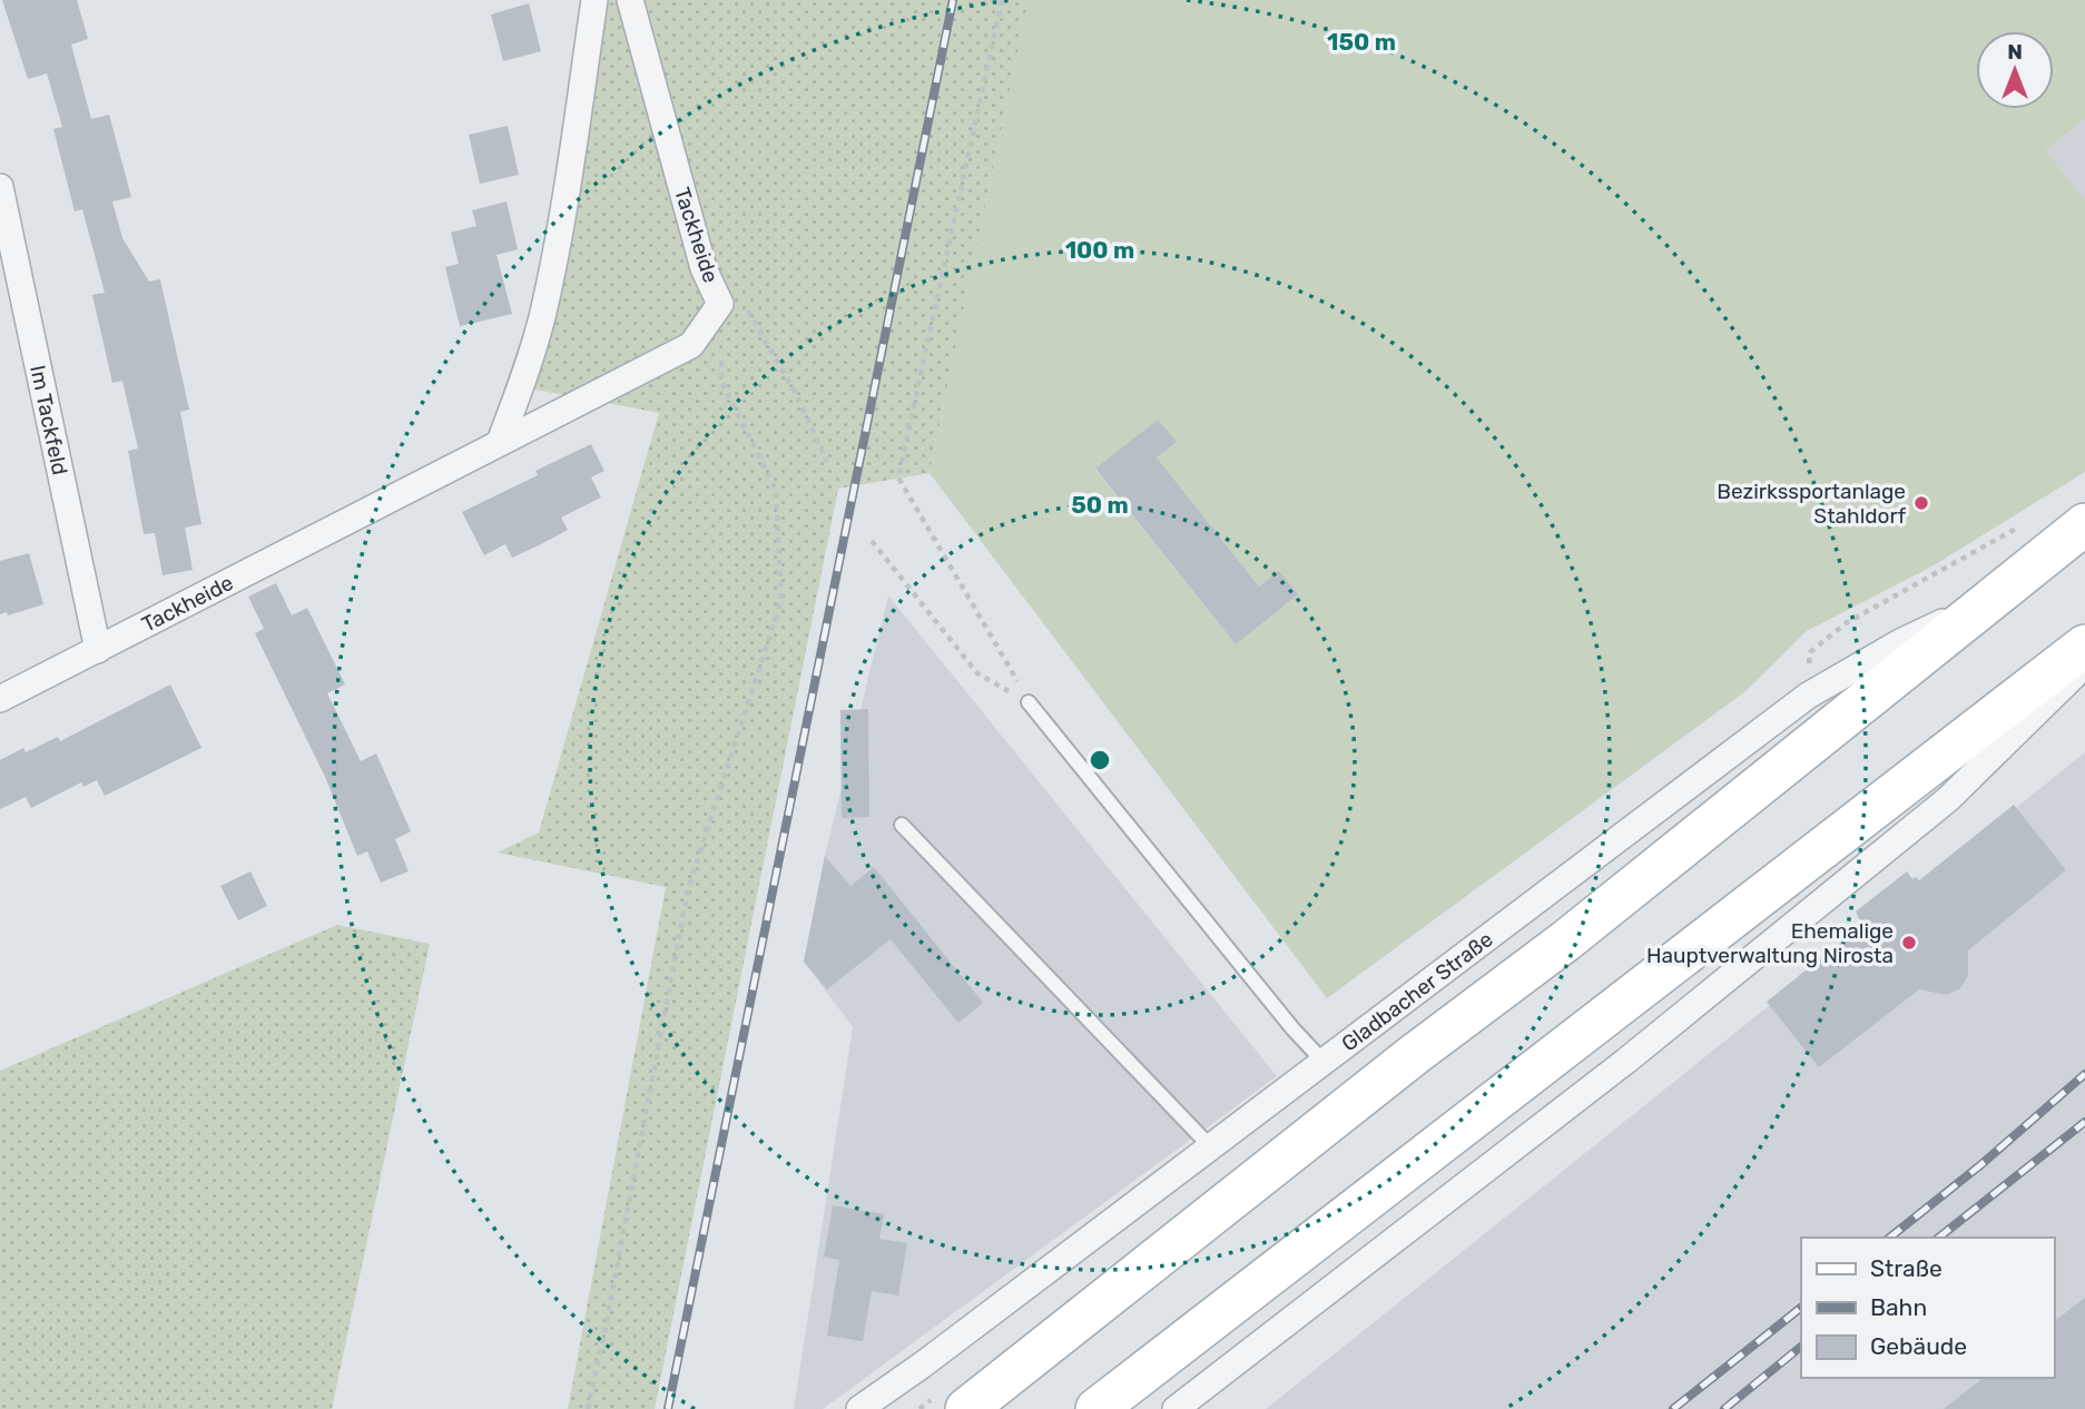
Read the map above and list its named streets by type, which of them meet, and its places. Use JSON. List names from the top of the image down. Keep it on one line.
{"streets":{"main road":["Gladbacher Straße"],"street":["Tackheide","Im Tackfeld"]},"crossings":[["Tackheide","Im Tackfeld"]],"places":["Bezirkssportanlage Stahldorf","Ehemalige Hauptverwaltung Nirosta"],"legend":["Straße","Bahn","Gebäude"],"north":"top","rings":["150 m","100 m","50 m"]}
